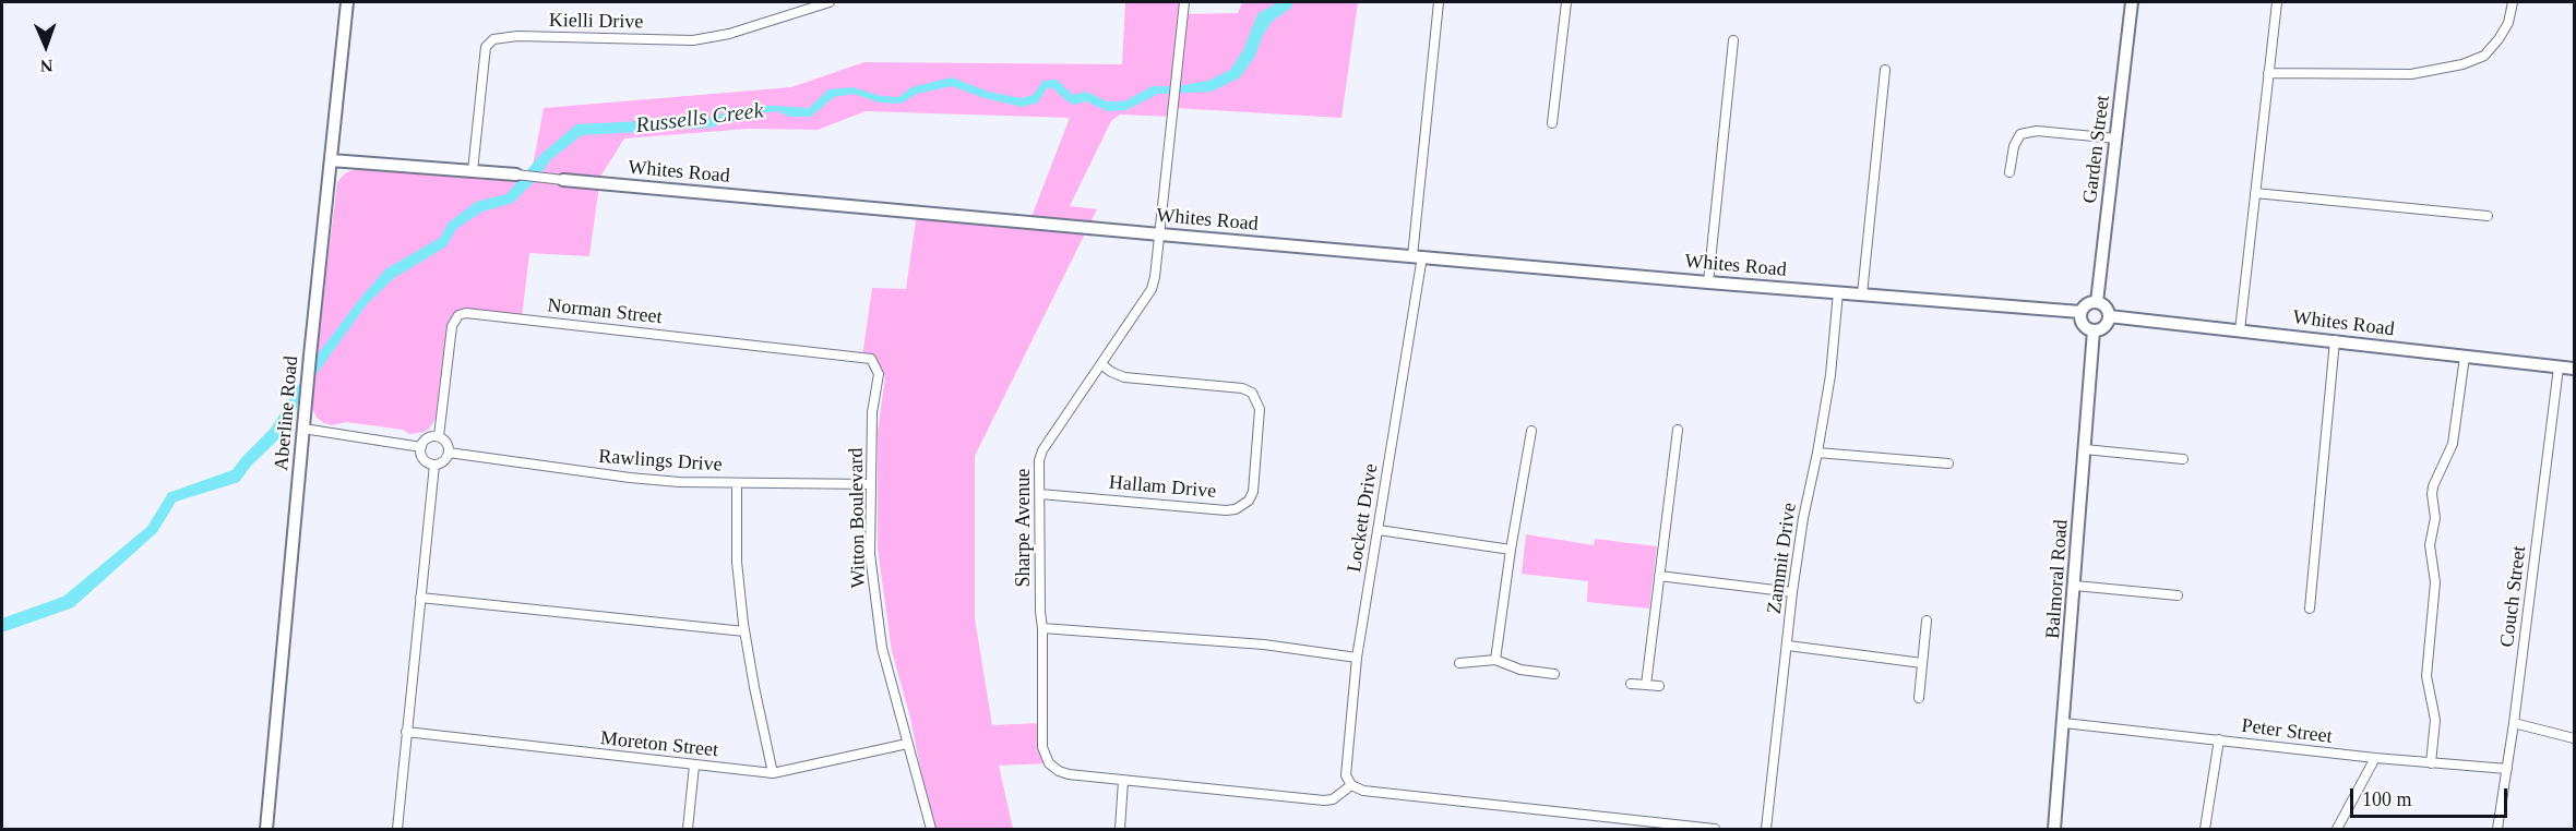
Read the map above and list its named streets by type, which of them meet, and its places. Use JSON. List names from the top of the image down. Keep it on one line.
{"streets":{"street":["Kielli Drive","Garden Street","Whites Road","Norman Street","Aberline Road","Rawlings Drive","Hallam Drive","Witton Boulevard","Lockett Drive","Sharpe Avenue","Zammit Drive","Balmoral Road","Couch Street","Peter Street","Moreton Street"]},"crossings":[["Kielli Drive","Whites Road"],["Garden Street","Whites Road"],["Garden Street","Balmoral Road"],["Whites Road","Aberline Road"],["Whites Road","Lockett Drive"],["Whites Road","Sharpe Avenue"],["Whites Road","Zammit Drive"],["Whites Road","Balmoral Road"],["Whites Road","Couch Street"],["Norman Street","Rawlings Drive"],["Norman Street","Witton Boulevard"],["Rawlings Drive","Witton Boulevard"],["Hallam Drive","Sharpe Avenue"],["Witton Boulevard","Moreton Street"],["Lockett Drive","Sharpe Avenue"],["Balmoral Road","Peter Street"],["Couch Street","Peter Street"]],"water":["Russells Creek"],"scale_bar":"100 m","north":"bottom"}
